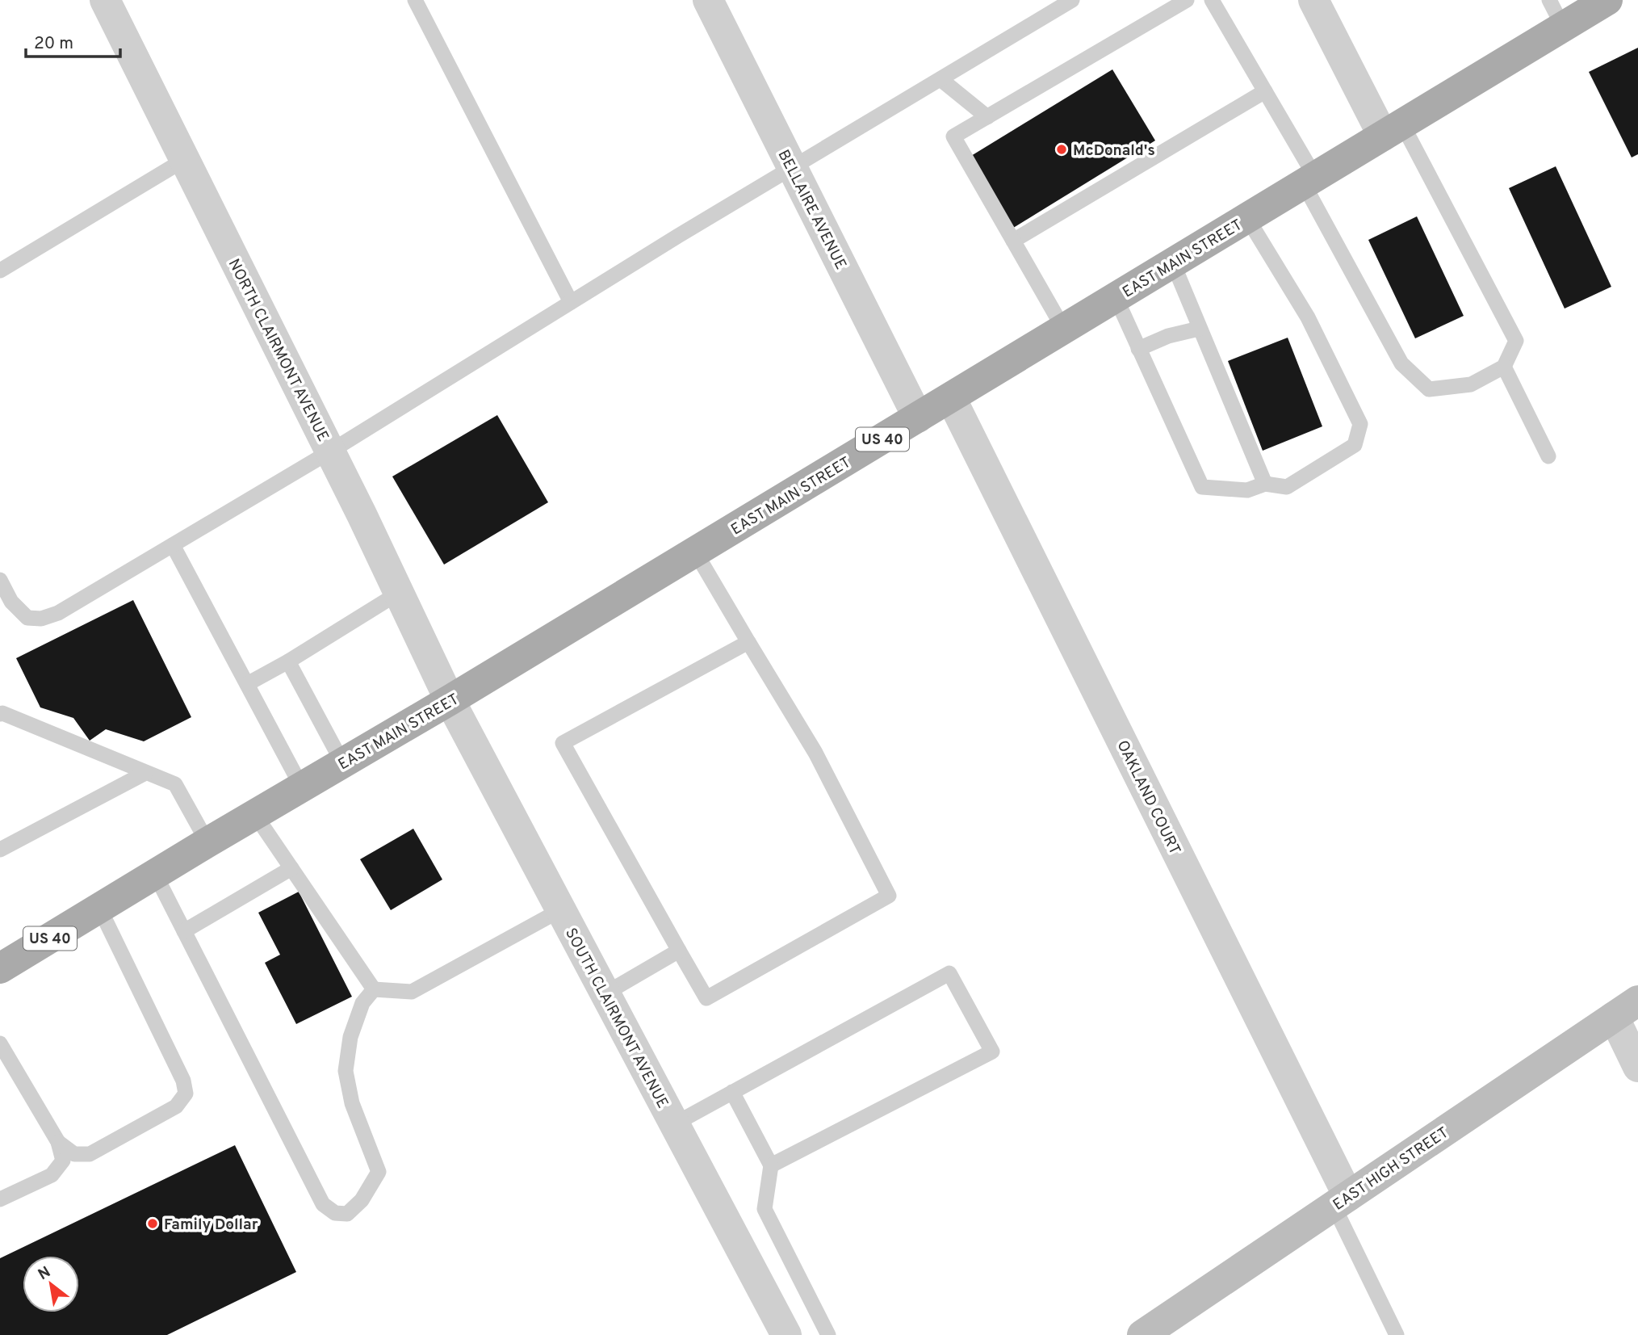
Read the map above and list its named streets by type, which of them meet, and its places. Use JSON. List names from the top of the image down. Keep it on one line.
{"streets":{"main road":["EAST MAIN STREET","US 40","EAST HIGH STREET"],"street":["BELLAIRE AVENUE","NORTH CLAIRMONT AVENUE","OAKLAND COURT","SOUTH CLAIRMONT AVENUE"]},"crossings":[["BELLAIRE AVENUE","EAST MAIN STREET"],["EAST MAIN STREET","NORTH CLAIRMONT AVENUE"],["EAST MAIN STREET","OAKLAND COURT"],["EAST MAIN STREET","SOUTH CLAIRMONT AVENUE"],["NORTH CLAIRMONT AVENUE","SOUTH CLAIRMONT AVENUE"],["OAKLAND COURT","EAST HIGH STREET"]],"places":["McDonald's","Family Dollar"],"scale_bar":"20 m","north":"top left"}
